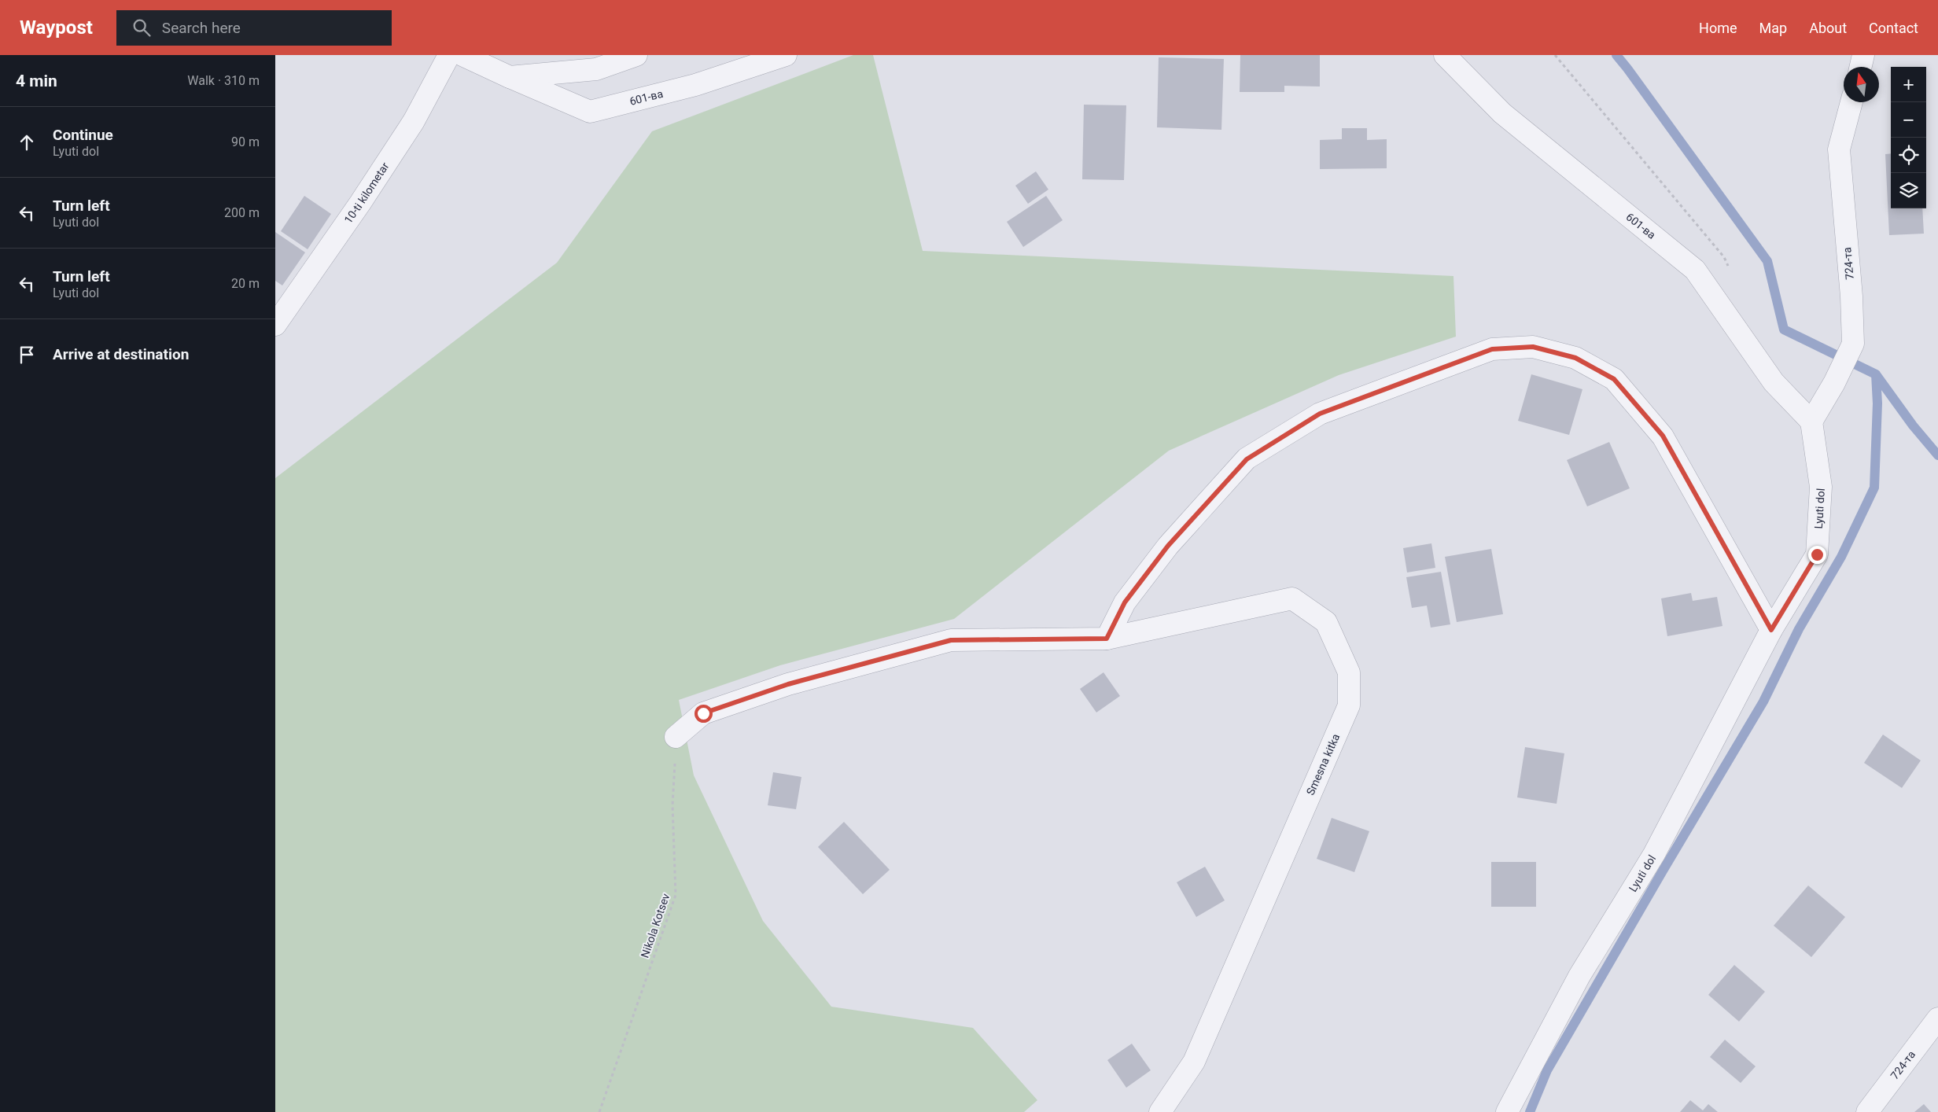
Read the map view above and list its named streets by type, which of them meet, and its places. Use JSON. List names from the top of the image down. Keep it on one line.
{"streets":{"street":["601-ва","10-ti kilometar","724-та","Lyuti dol","Smesna kitka"],"path":["Nikola Kotsev"]},"crossings":[["601-ва","724-та"],["601-ва","Lyuti dol"],["724-та","Lyuti dol"]],"north":"top","page":{"header":"Waypost","search":"Search here","nav":["Home","Map","About","Contact"],"heading":["4 min","Walk · 310 m"],"map_buttons":["+","−"],"list":[["Continue","Lyuti dol","90 m"],["Turn left","Lyuti dol","200 m"],["Turn left","Lyuti dol","20 m"],"Arrive at destination"]}}
